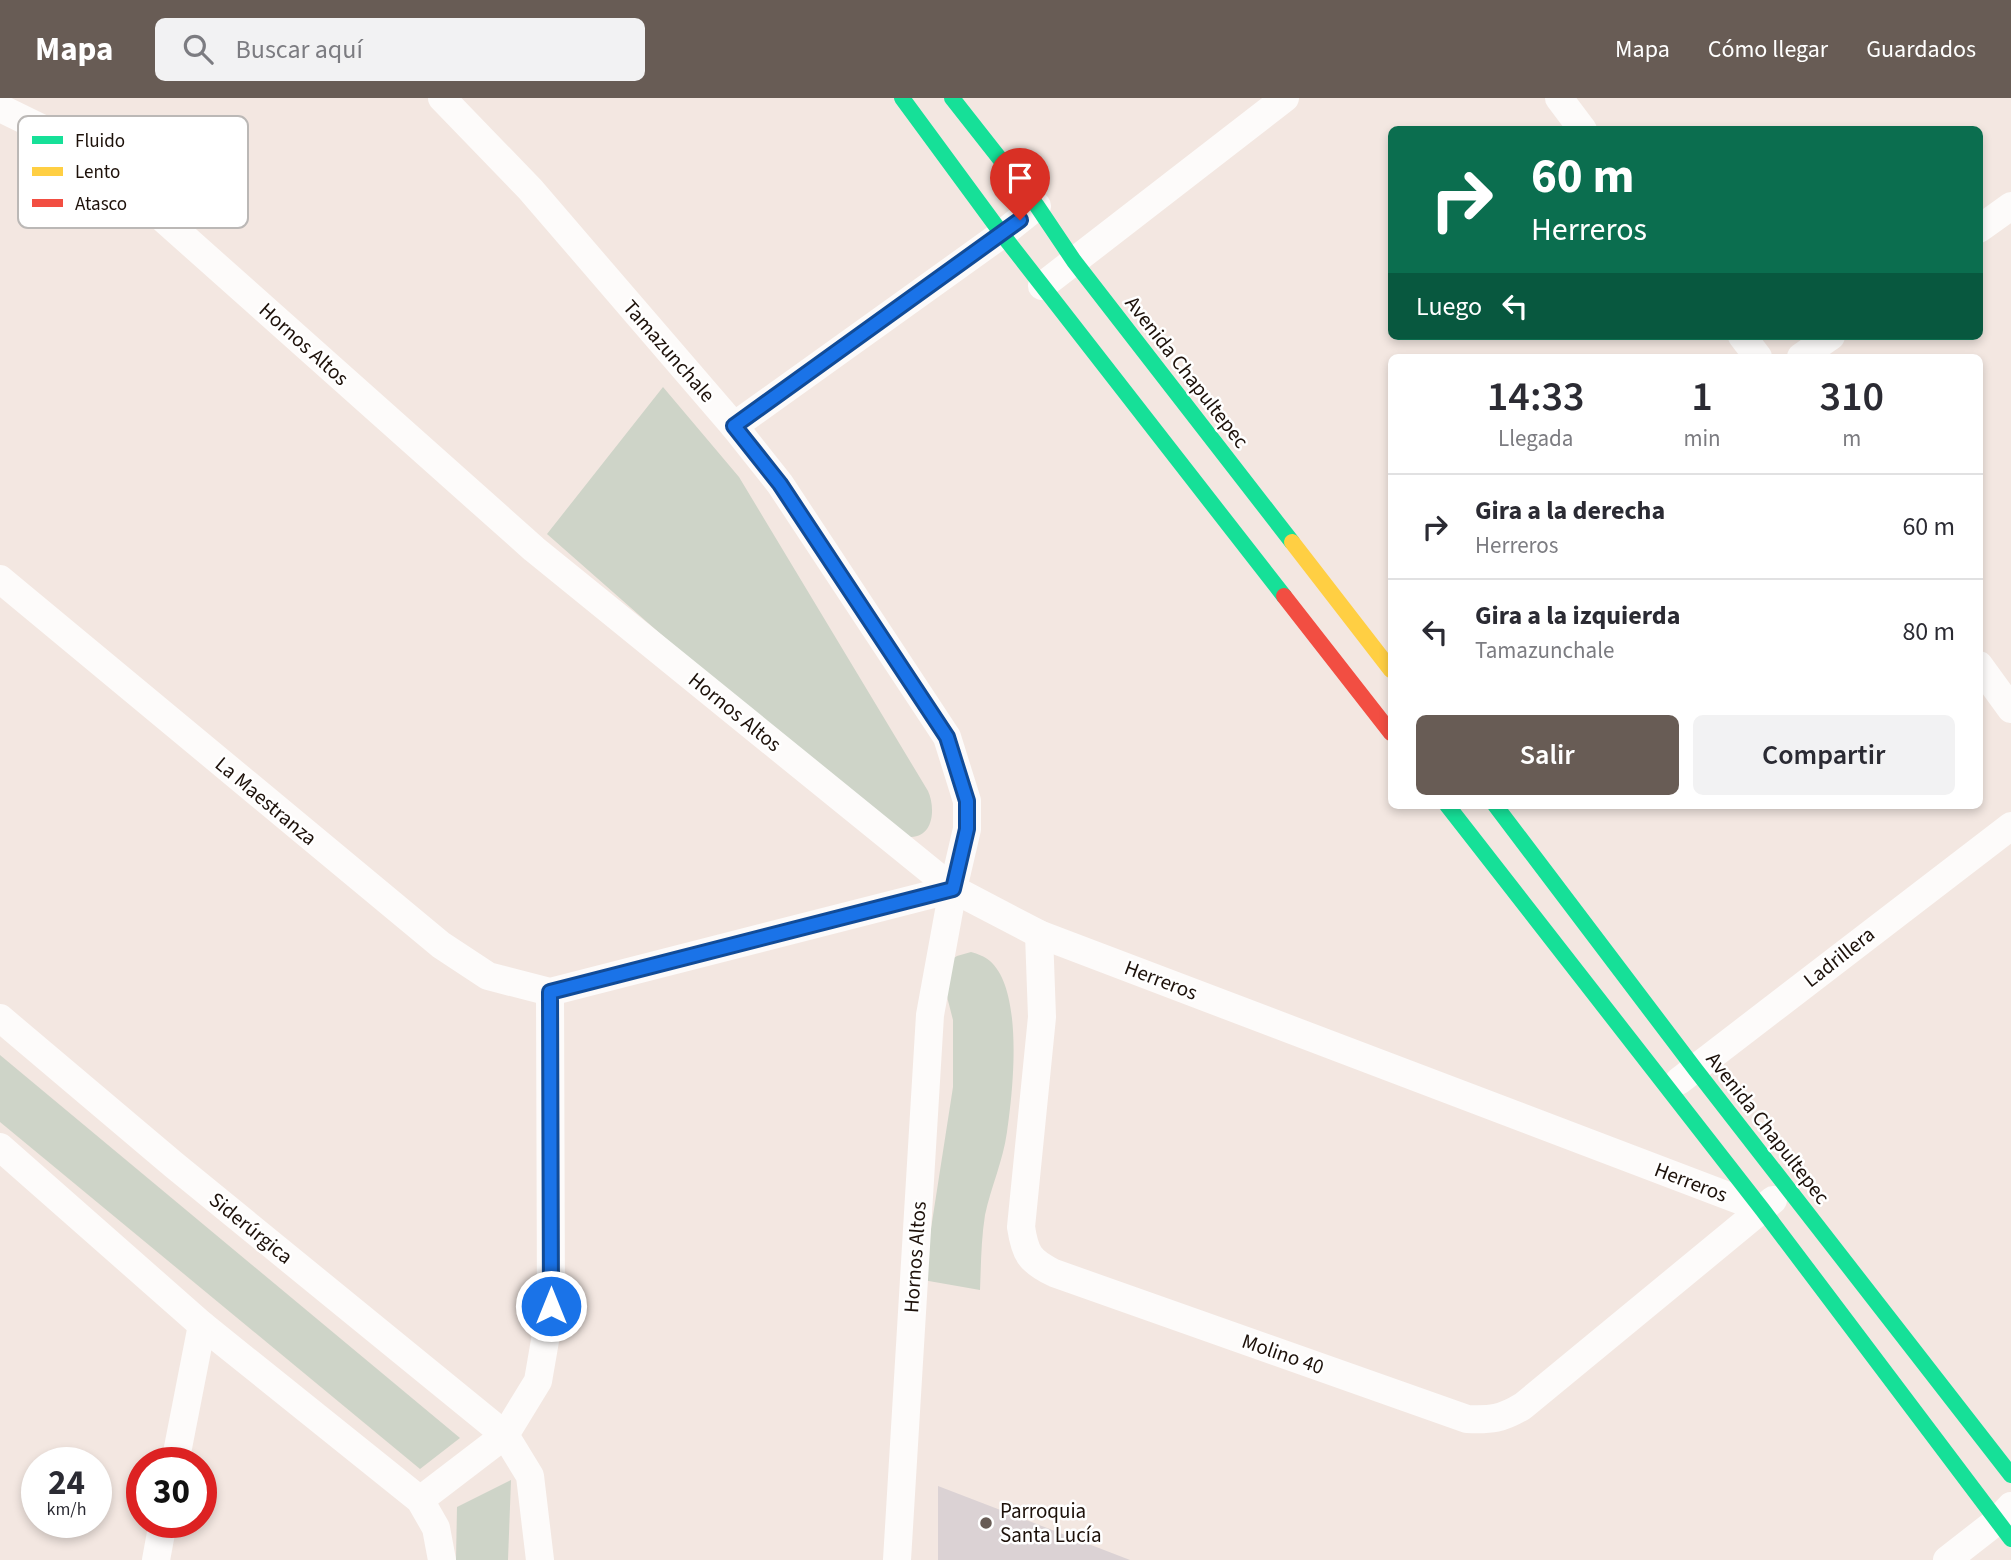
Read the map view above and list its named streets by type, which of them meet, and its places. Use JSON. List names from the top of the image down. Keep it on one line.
{"streets":{"main road":["Avenida Chapultepec"],"street":["Hornos Altos","Tamazunchale","La Maestranza","Ladrillera","Herreros","Siderúrgica","Molino 40"]},"crossings":[["Hornos Altos","Tamazunchale"],["Hornos Altos","Herreros"],["Tamazunchale","Herreros"],["Avenida Chapultepec","Ladrillera"],["Avenida Chapultepec","Molino 40"],["Herreros","Molino 40"]],"places":["Parroquia Santa Lucía"],"legend":["Fluido","Lento","Atasco"],"page":{"header":"Mapa","search":"Buscar aquí","nav":["Mapa","Cómo llegar","Guardados"],"turn":["60 m","Herreros"],"then":"Luego","eta":["14:33","Llegada","1","min","310","m"],"list":[{"name":"Gira a la derecha","note":"Herreros","value":"60 m"},{"name":"Gira a la izquierda","note":"Tamazunchale","value":"80 m"}],"buttons":["Salir","Compartir"],"speed":"24 km/h","limit":"30"}}
